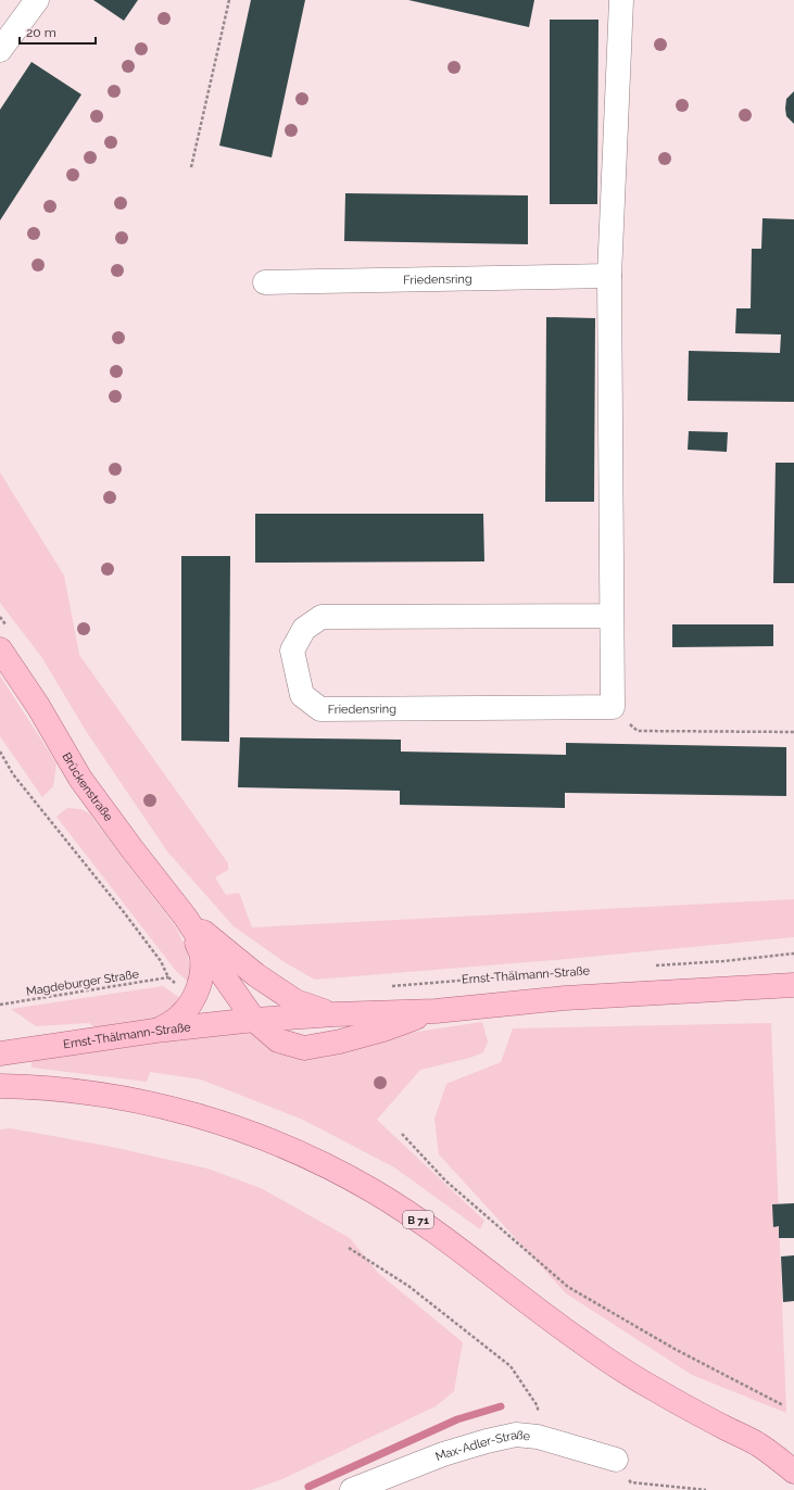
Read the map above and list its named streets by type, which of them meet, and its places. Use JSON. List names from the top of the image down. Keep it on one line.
{"streets":{"main road":["Brückenstraße","Ernst-Thälmann-Straße","B 71"],"street":["Friedensring","Max-Adler-Straße"],"path":["Magdeburger Straße"]},"crossings":[["Brückenstraße","Ernst-Thälmann-Straße"]],"scale_bar":"20 m"}
